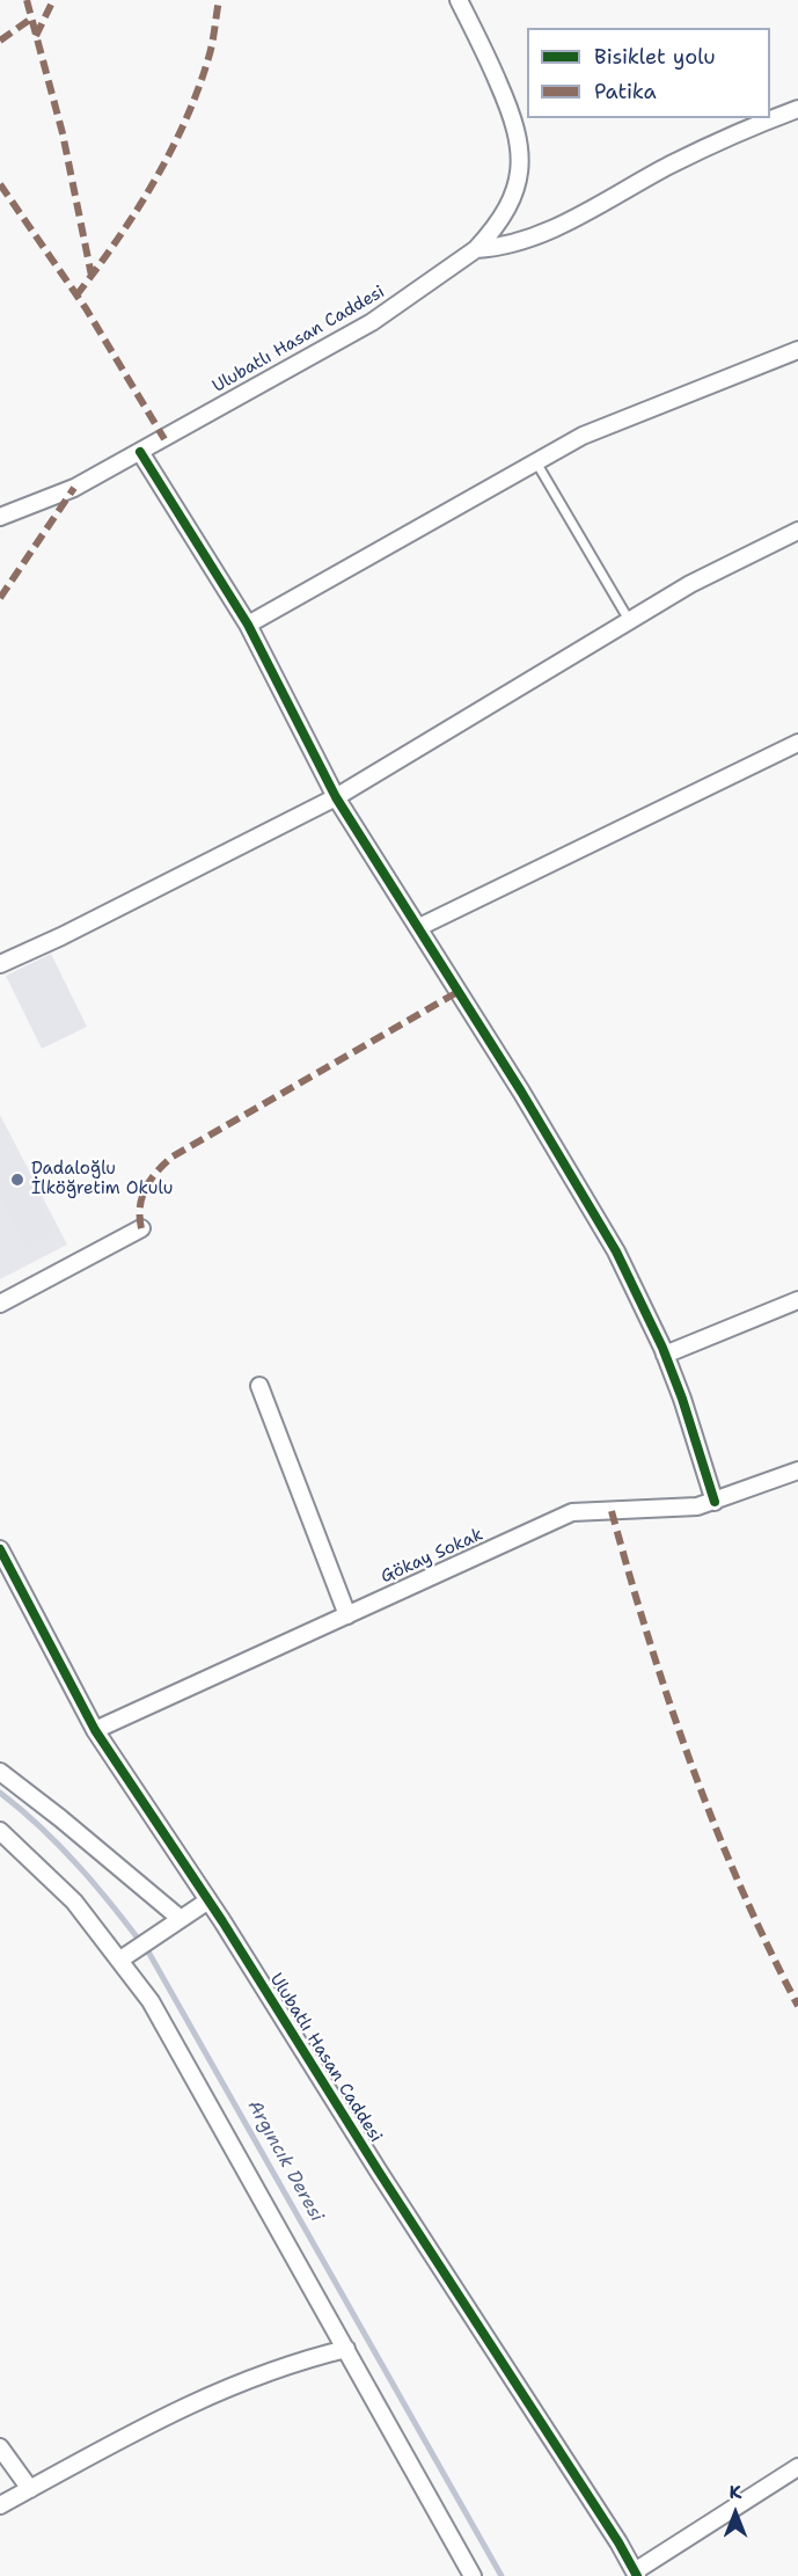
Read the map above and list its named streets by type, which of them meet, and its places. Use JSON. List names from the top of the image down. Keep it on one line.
{"streets":{"street":["Ulubatlı Hasan Caddesi","Gökay Sokak"]},"crossings":[["Ulubatlı Hasan Caddesi","Gökay Sokak"]],"water":["Argıncık Deresi"],"places":["Dadaloğlu İlköğretim Okulu"],"legend":["Bisiklet yolu","Patika"],"north":"top"}
